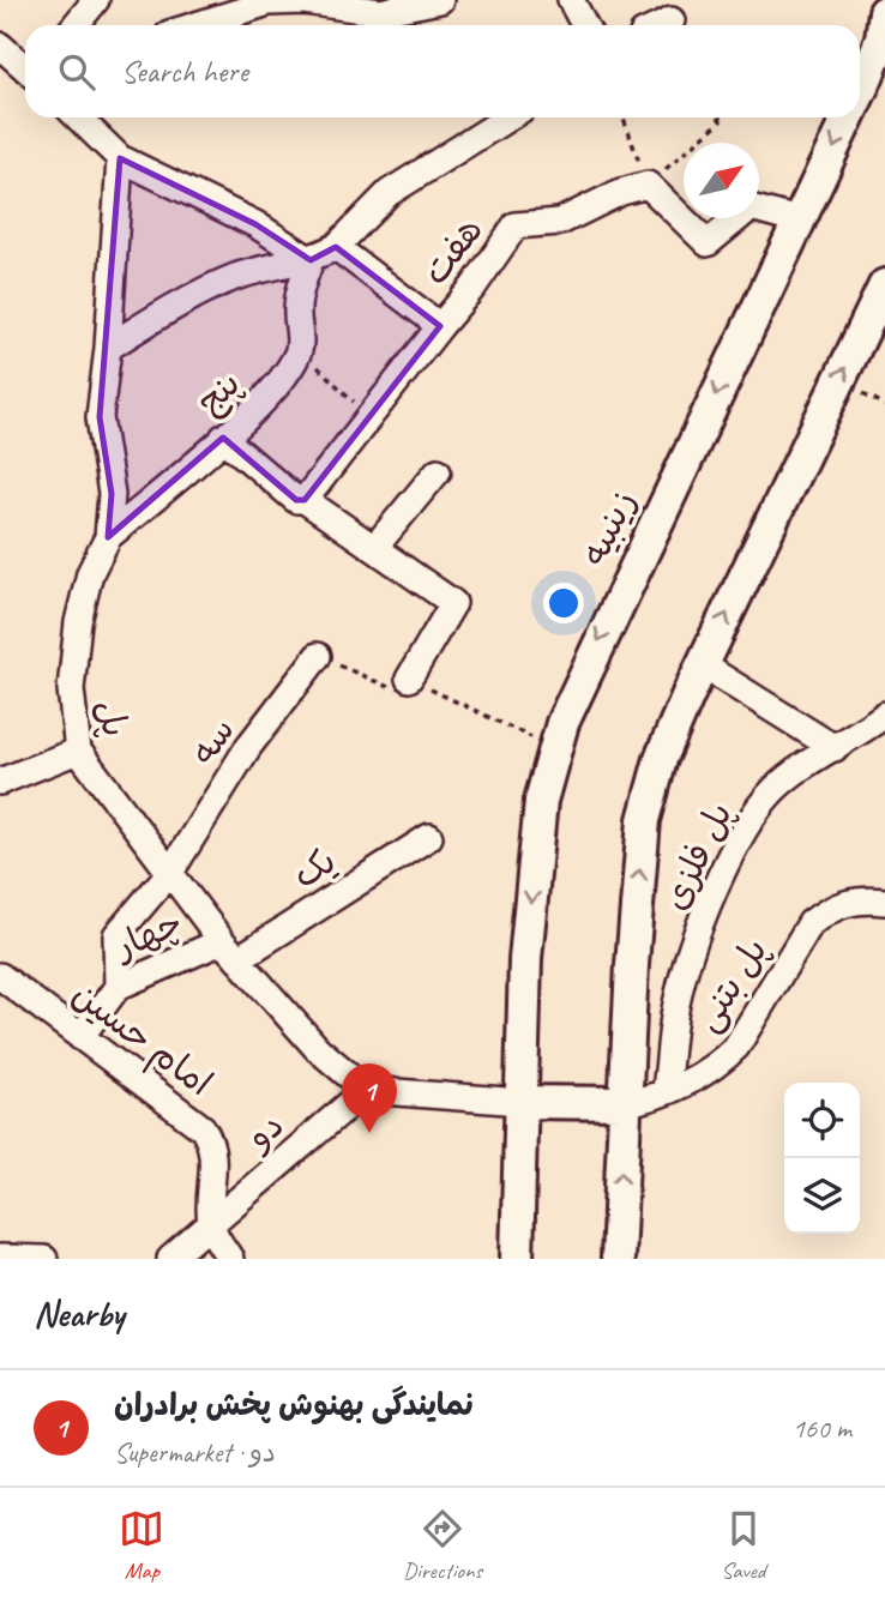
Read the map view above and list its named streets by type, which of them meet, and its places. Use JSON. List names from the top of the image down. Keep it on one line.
{"streets":{"main road":["زینبیه"],"street":["هفت","پنج","پل","سه","پل فلزی","یک","چهار","پل بتنی","امام حسین","دو"]},"crossings":[["هفت","پل"],["پنج","پل"],["پل","سه"],["پل","یک"],["پل","چهار"],["پل","دو"],["سه","چهار"],["پل فلزی","پل بتنی"],["یک","چهار"],["چهار","امام حسین"],["امام حسین","دو"]],"north":"top right","page":{"search":"Search here","pins":"1","heading":"Nearby","list":[{"mark":"1","name":"نمایندگی بهنوش پخش برادران","note":"Supermarket · دو","value":"160 m"}],"nav":["Map","Directions","Saved"]}}
